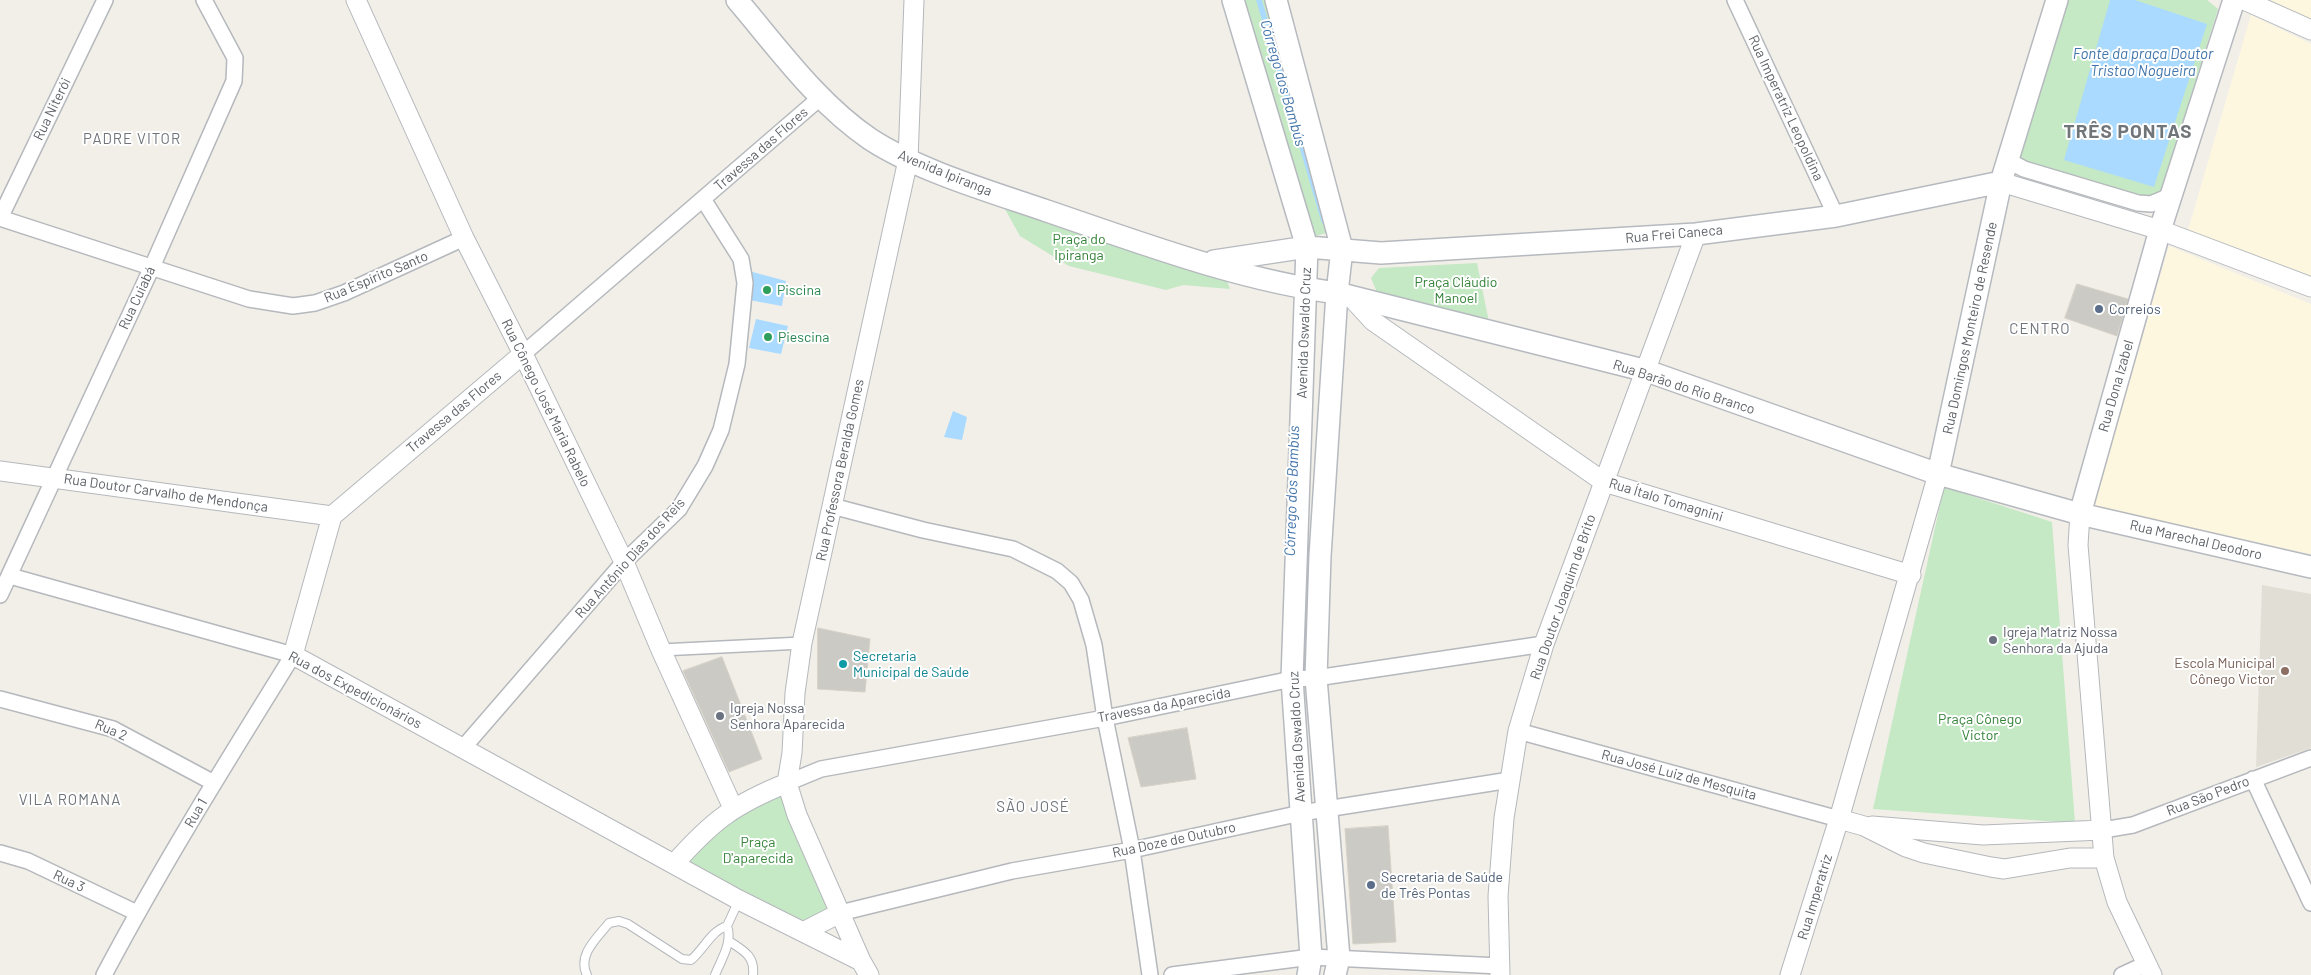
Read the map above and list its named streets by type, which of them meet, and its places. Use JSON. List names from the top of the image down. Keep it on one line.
{"streets":{"main road":["Avenida Ipiranga","Rua Frei Caneca","Rua Domingos Monteiro de Resende","Avenida Oswaldo Cruz","Rua Dona Izabel","Rua Barão do Rio Branco","Rua Marechal Deodoro"],"street":["Rua Imperatriz Leopoldina","Rua Niterói","Travessa das Flores","Rua Espírito Santo","Rua Cuiabá","Rua Cônego José Maria Rabelo","Rua Professora Beralda Gomes","Rua Doutor Carvalho de Mendonça","Rua Ítalo Tomagnini","Rua Antônio Dias dos Reis","Rua Doutor Joaquim de Brito","Rua dos Expedicionários","Travessa da Aparecida","Rua 2","Rua José Luiz de Mesquita","Rua São Pedro","Rua 1","Rua Doze de Outubro","Rua 3","Rua Imperatriz"]},"crossings":[["Rua Imperatriz Leopoldina","Rua Frei Caneca"],["Rua Niterói","Rua Espírito Santo"],["Travessa das Flores","Avenida Ipiranga"],["Travessa das Flores","Rua Cônego José Maria Rabelo"],["Travessa das Flores","Rua Doutor Carvalho de Mendonça"],["Travessa das Flores","Rua Antônio Dias dos Reis"],["Avenida Ipiranga","Rua Frei Caneca"],["Avenida Ipiranga","Avenida Oswaldo Cruz"],["Avenida Ipiranga","Rua Barão do Rio Branco"],["Avenida Ipiranga","Rua Professora Beralda Gomes"],["Rua Frei Caneca","Rua Domingos Monteiro de Resende"],["Rua Frei Caneca","Avenida Oswaldo Cruz"],["Rua Frei Caneca","Rua Doutor Joaquim de Brito"],["Rua Espírito Santo","Rua Cuiabá"],["Rua Espírito Santo","Rua Cônego José Maria Rabelo"],["Rua Cuiabá","Rua Doutor Carvalho de Mendonça"],["Rua Cuiabá","Rua dos Expedicionários"],["Rua Domingos Monteiro de Resende","Rua Barão do Rio Branco"],["Avenida Oswaldo Cruz","Rua Barão do Rio Branco"],["Avenida Oswaldo Cruz","Travessa da Aparecida"],["Avenida Oswaldo Cruz","Rua Doze de Outubro"],["Rua Dona Izabel","Rua Marechal Deodoro"],["Rua Barão do Rio Branco","Rua Ítalo Tomagnini"],["Rua Barão do Rio Branco","Rua Doutor Joaquim de Brito"],["Rua Cônego José Maria Rabelo","Rua Antônio Dias dos Reis"],["Rua Professora Beralda Gomes","Travessa da Aparecida"],["Rua Ítalo Tomagnini","Rua Doutor Joaquim de Brito"],["Rua Antônio Dias dos Reis","Rua dos Expedicionários"],["Rua Doutor Joaquim de Brito","Travessa da Aparecida"],["Rua Doutor Joaquim de Brito","Rua José Luiz de Mesquita"],["Rua Doutor Joaquim de Brito","Rua Doze de Outubro"],["Rua dos Expedicionários","Rua 1"],["Rua 2","Rua 1"],["Rua José Luiz de Mesquita","Rua Imperatriz"],["Rua 1","Rua 3"]],"districts":["TRÊS PONTAS","PADRE VITOR","CENTRO","VILA ROMANA","SÃO JOSÉ"],"water":["Fonte da praça Doutor Tristao Nogueira","Córrego dos Bambús"],"parks":["Praça do Ipiranga","Praça Cláudio Manoel","Praça Cônego Victor","Praça D'aparecida"],"places":["Piscina","Correios","Piescina","Igreja Matriz Nossa Senhora da Ajuda","Secretaria Municipal de Saúde","Escola Municipal Cônego Victor","Igreja Nossa Senhora Aparecida","Secretaria de Saúde de Três Pontas"]}
